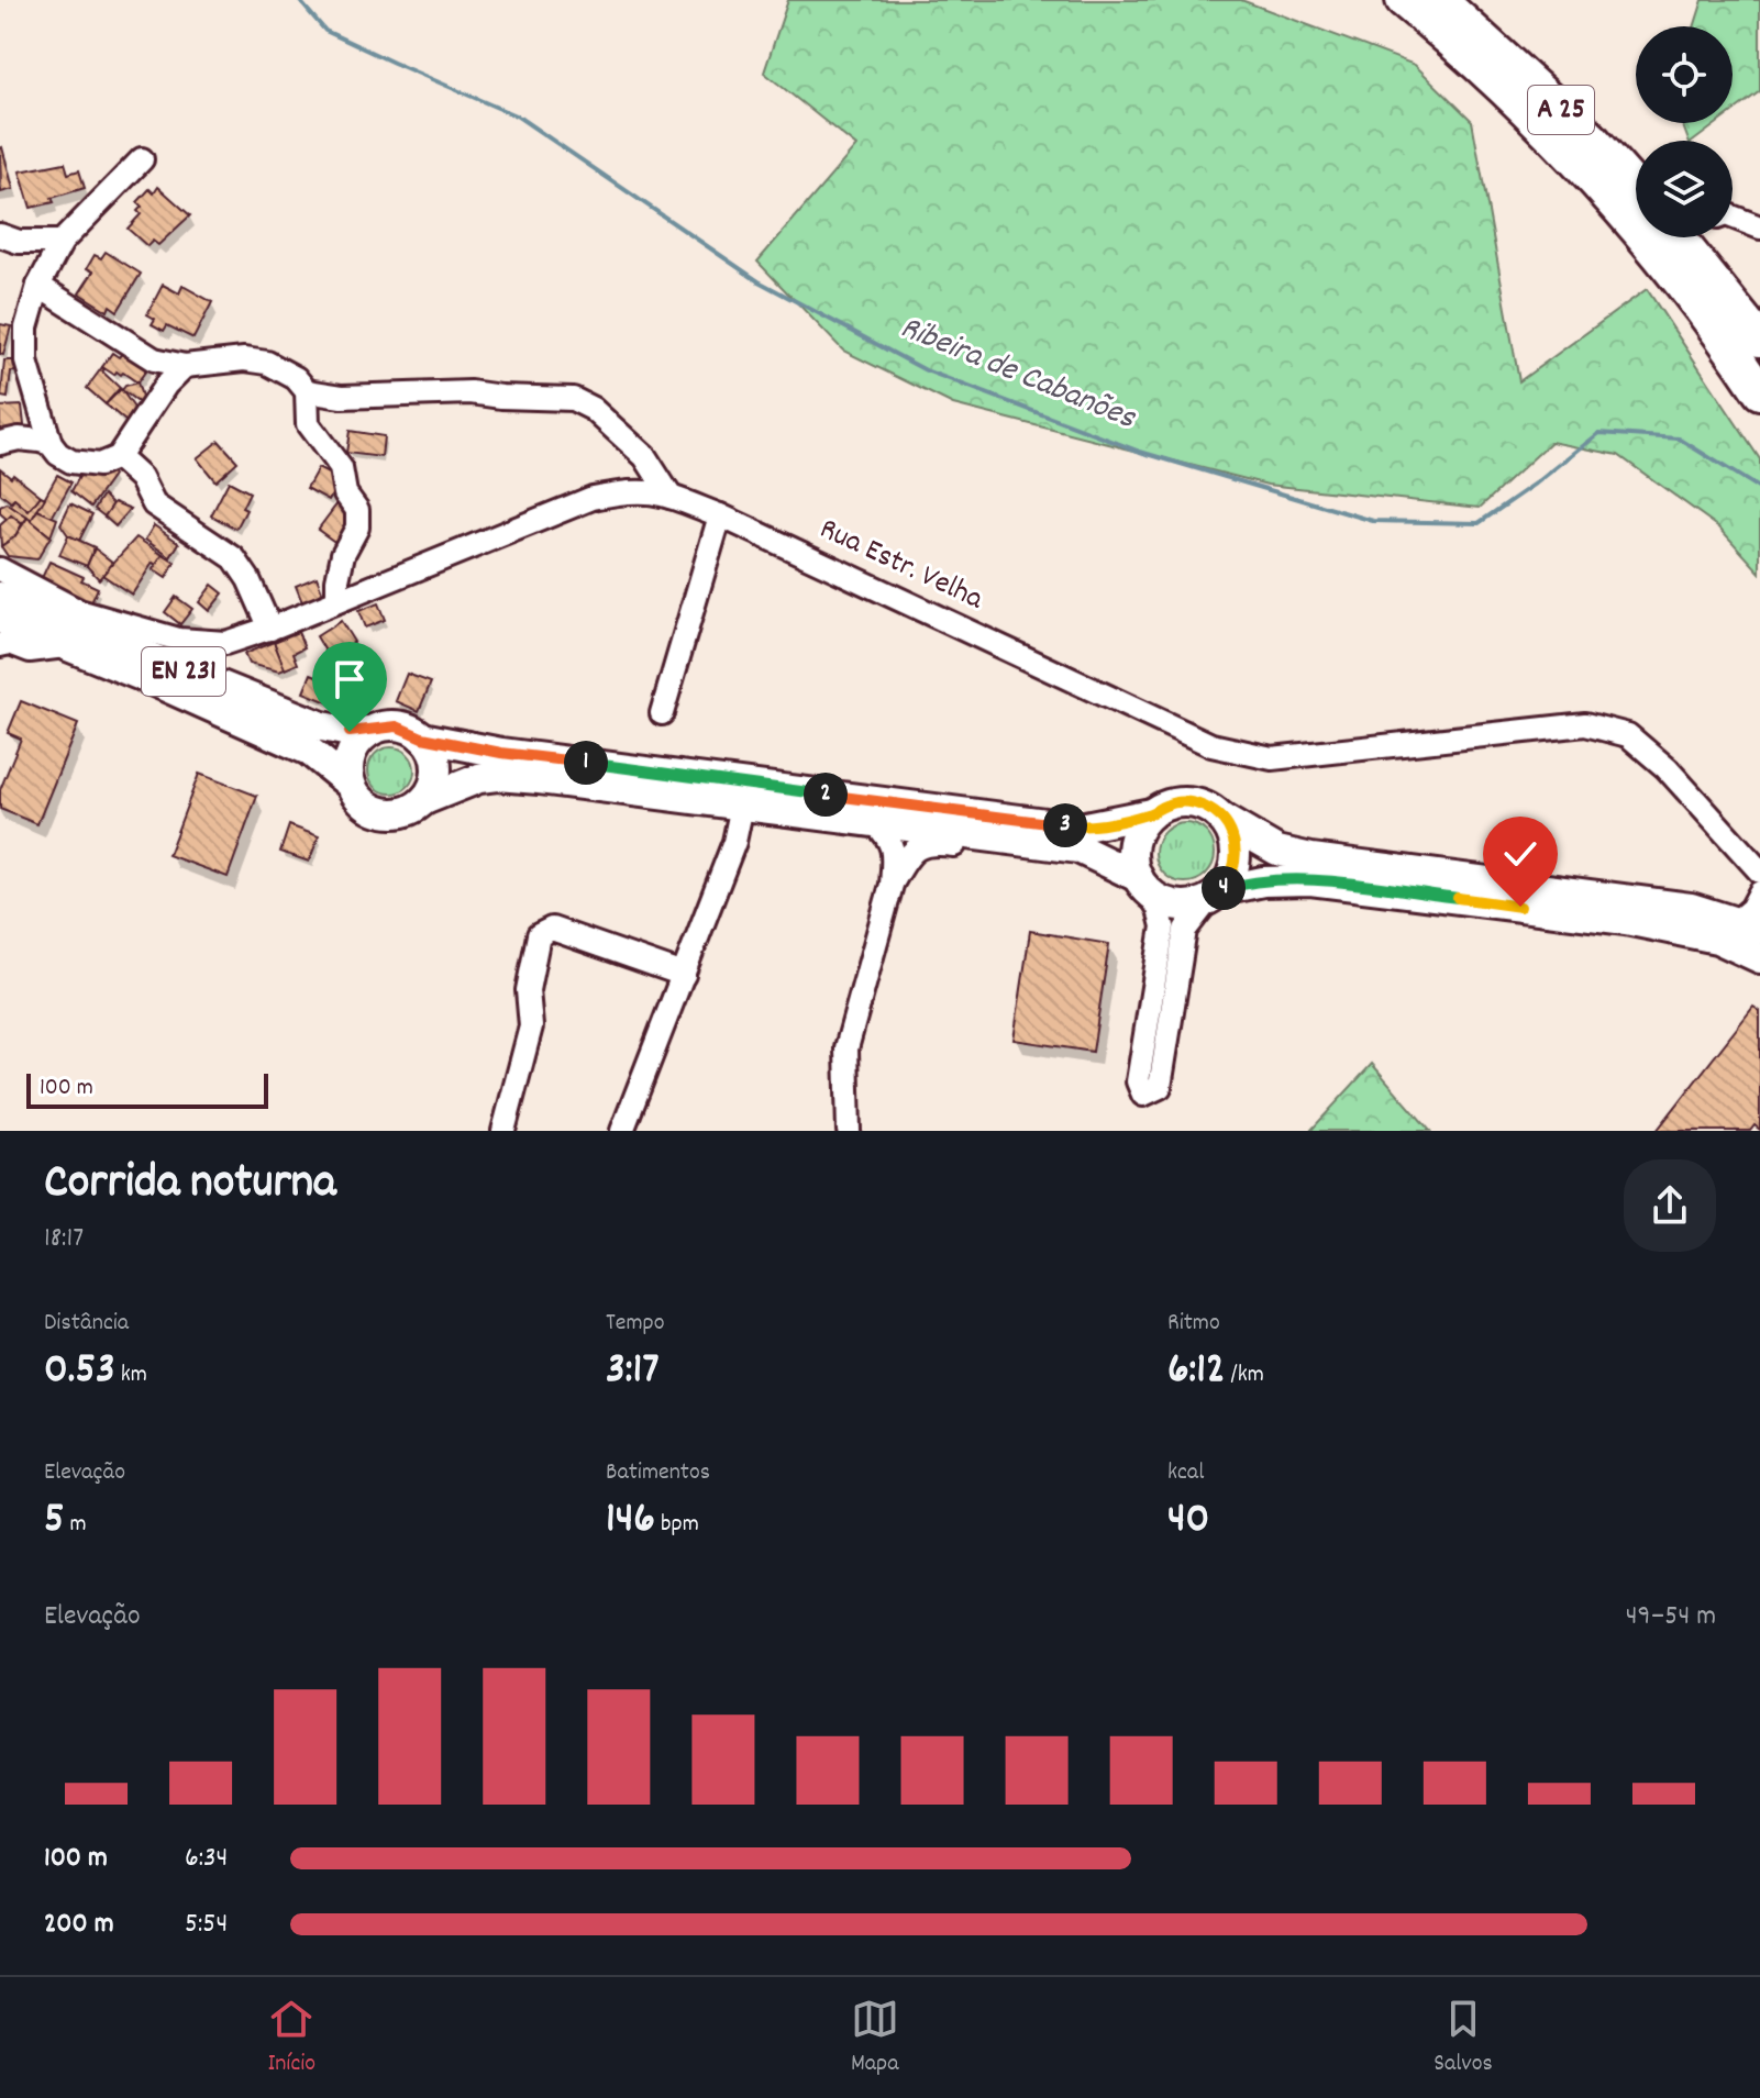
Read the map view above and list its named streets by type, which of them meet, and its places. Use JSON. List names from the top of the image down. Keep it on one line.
{"streets":{"highway":["A 25"],"main road":["EN 231"],"street":["Rua Estr. Velha"]},"water":["Ribeira de Cabanões"],"scale_bar":"100 m","page":{"pins":["1","2","3","4"],"scale":"100 m","heading":["Corrida noturna","18:17"],"stats":[["Distância","0.53 km"],["Tempo","3:17"],["Ritmo","6:12 /km"],["Elevação","5 m"],["Batimentos","146 bpm"],["kcal","40"]],"chart":["Elevação","49–54 m"],"list":[{"name":"100 m","note":"6:34"},{"name":"200 m","note":"5:54"}],"tabs":["Início","Mapa","Salvos"]}}
